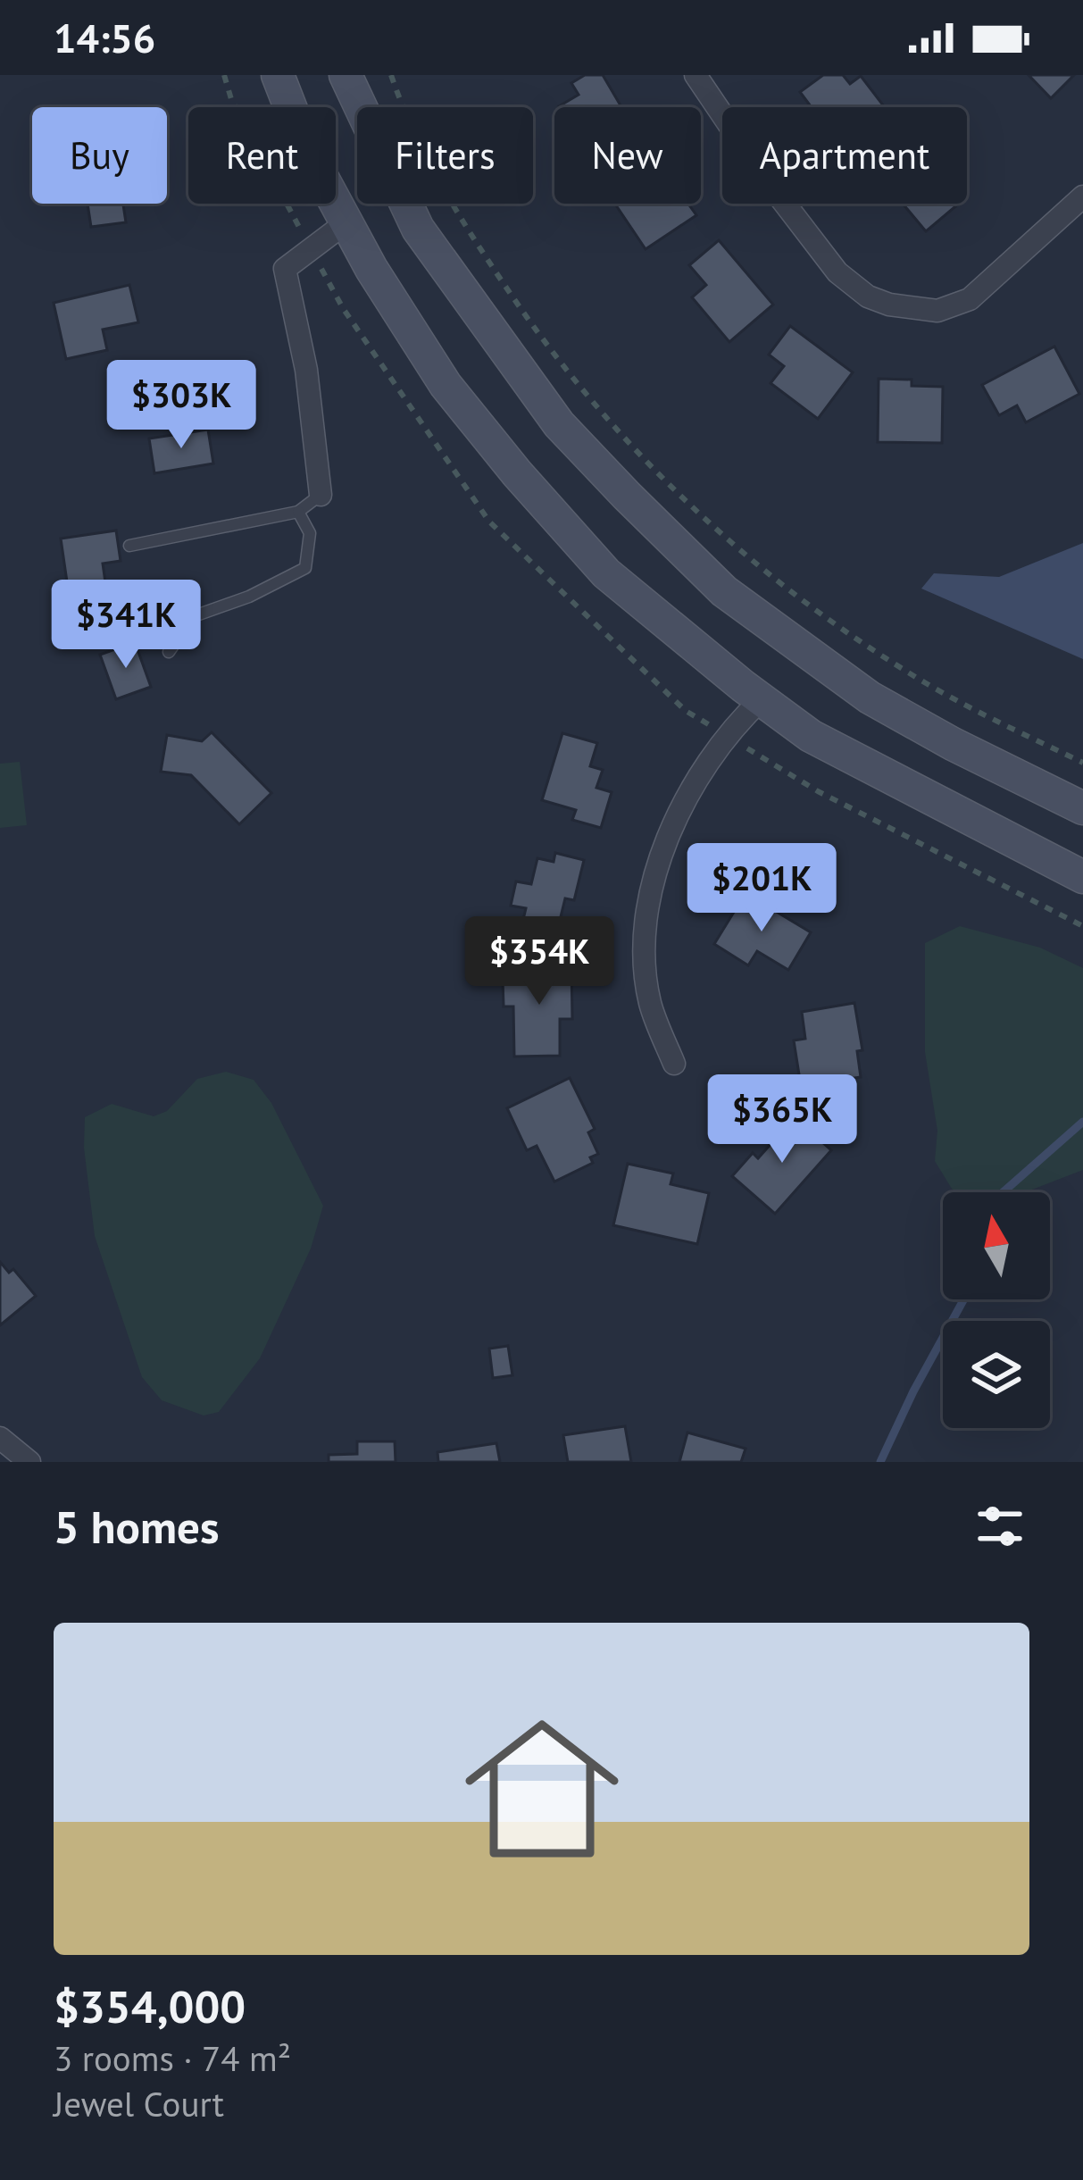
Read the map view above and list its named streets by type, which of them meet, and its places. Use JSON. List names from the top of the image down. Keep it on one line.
{"north":"top","page":{"status":"14:56","chip":["Buy","Rent","Filters","New","Apartment"],"price":["$303K","$341K","$201K","$354K","$365K"],"heading":"5 homes","list":[{"name":"$354,000","note":"3 rooms · 74 m² · Jewel Court"}]}}
